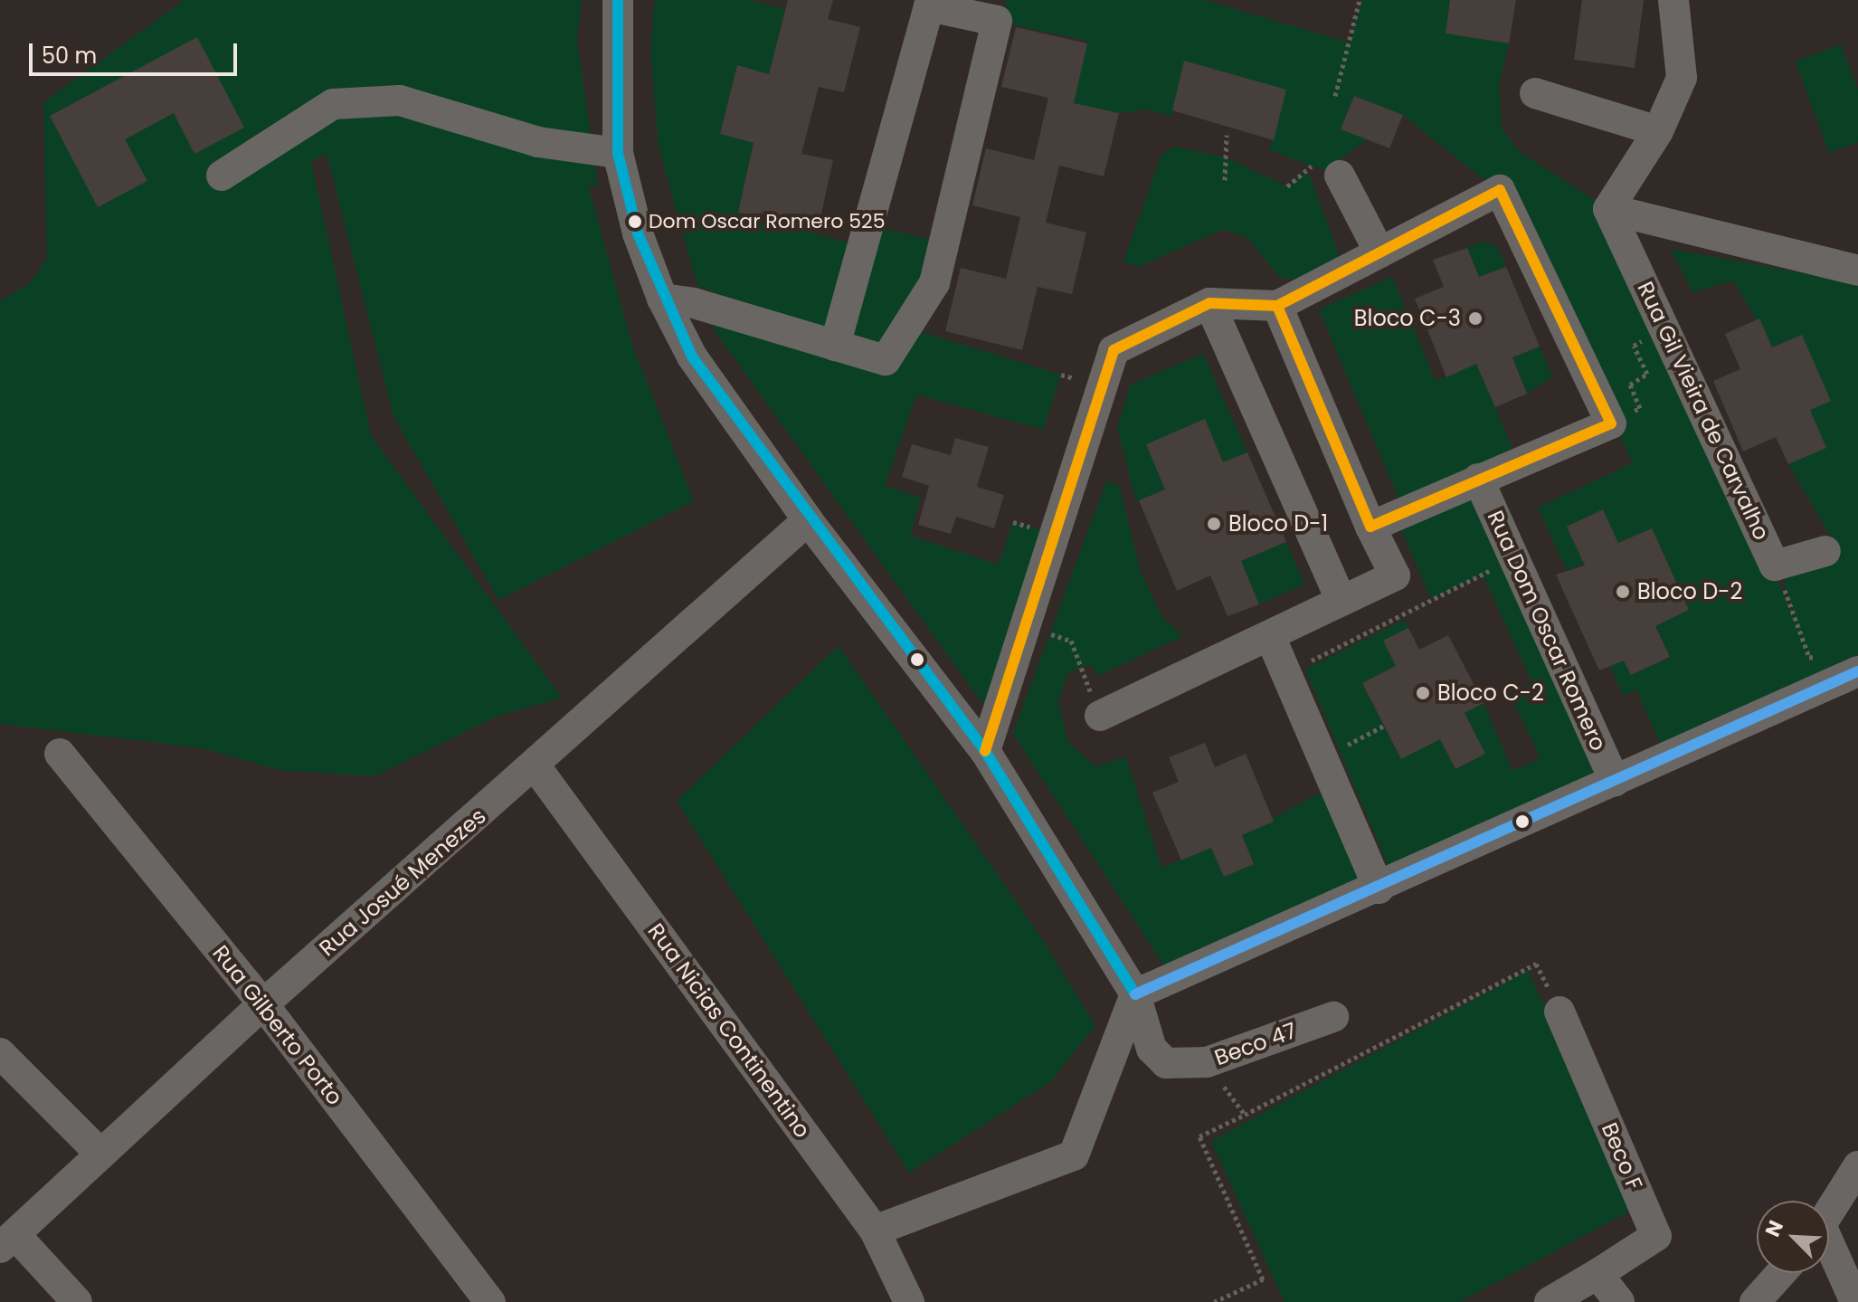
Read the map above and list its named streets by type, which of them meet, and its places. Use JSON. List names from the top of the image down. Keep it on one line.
{"streets":{"street":["Rua Gil Vieira de Carvalho","Rua Dom Oscar Romero","Rua Josué Menezes","Rua Gilberto Porto","Rua Nicias Continentino","Beco 47","Beco F"]},"crossings":[["Rua Josué Menezes","Rua Gilberto Porto"],["Rua Josué Menezes","Rua Nicias Continentino"]],"places":["Dom Oscar Romero 525","Bloco C-3","Bloco D-1","Bloco D-2","Bloco C-2"],"scale_bar":"50 m","north":"top left"}
